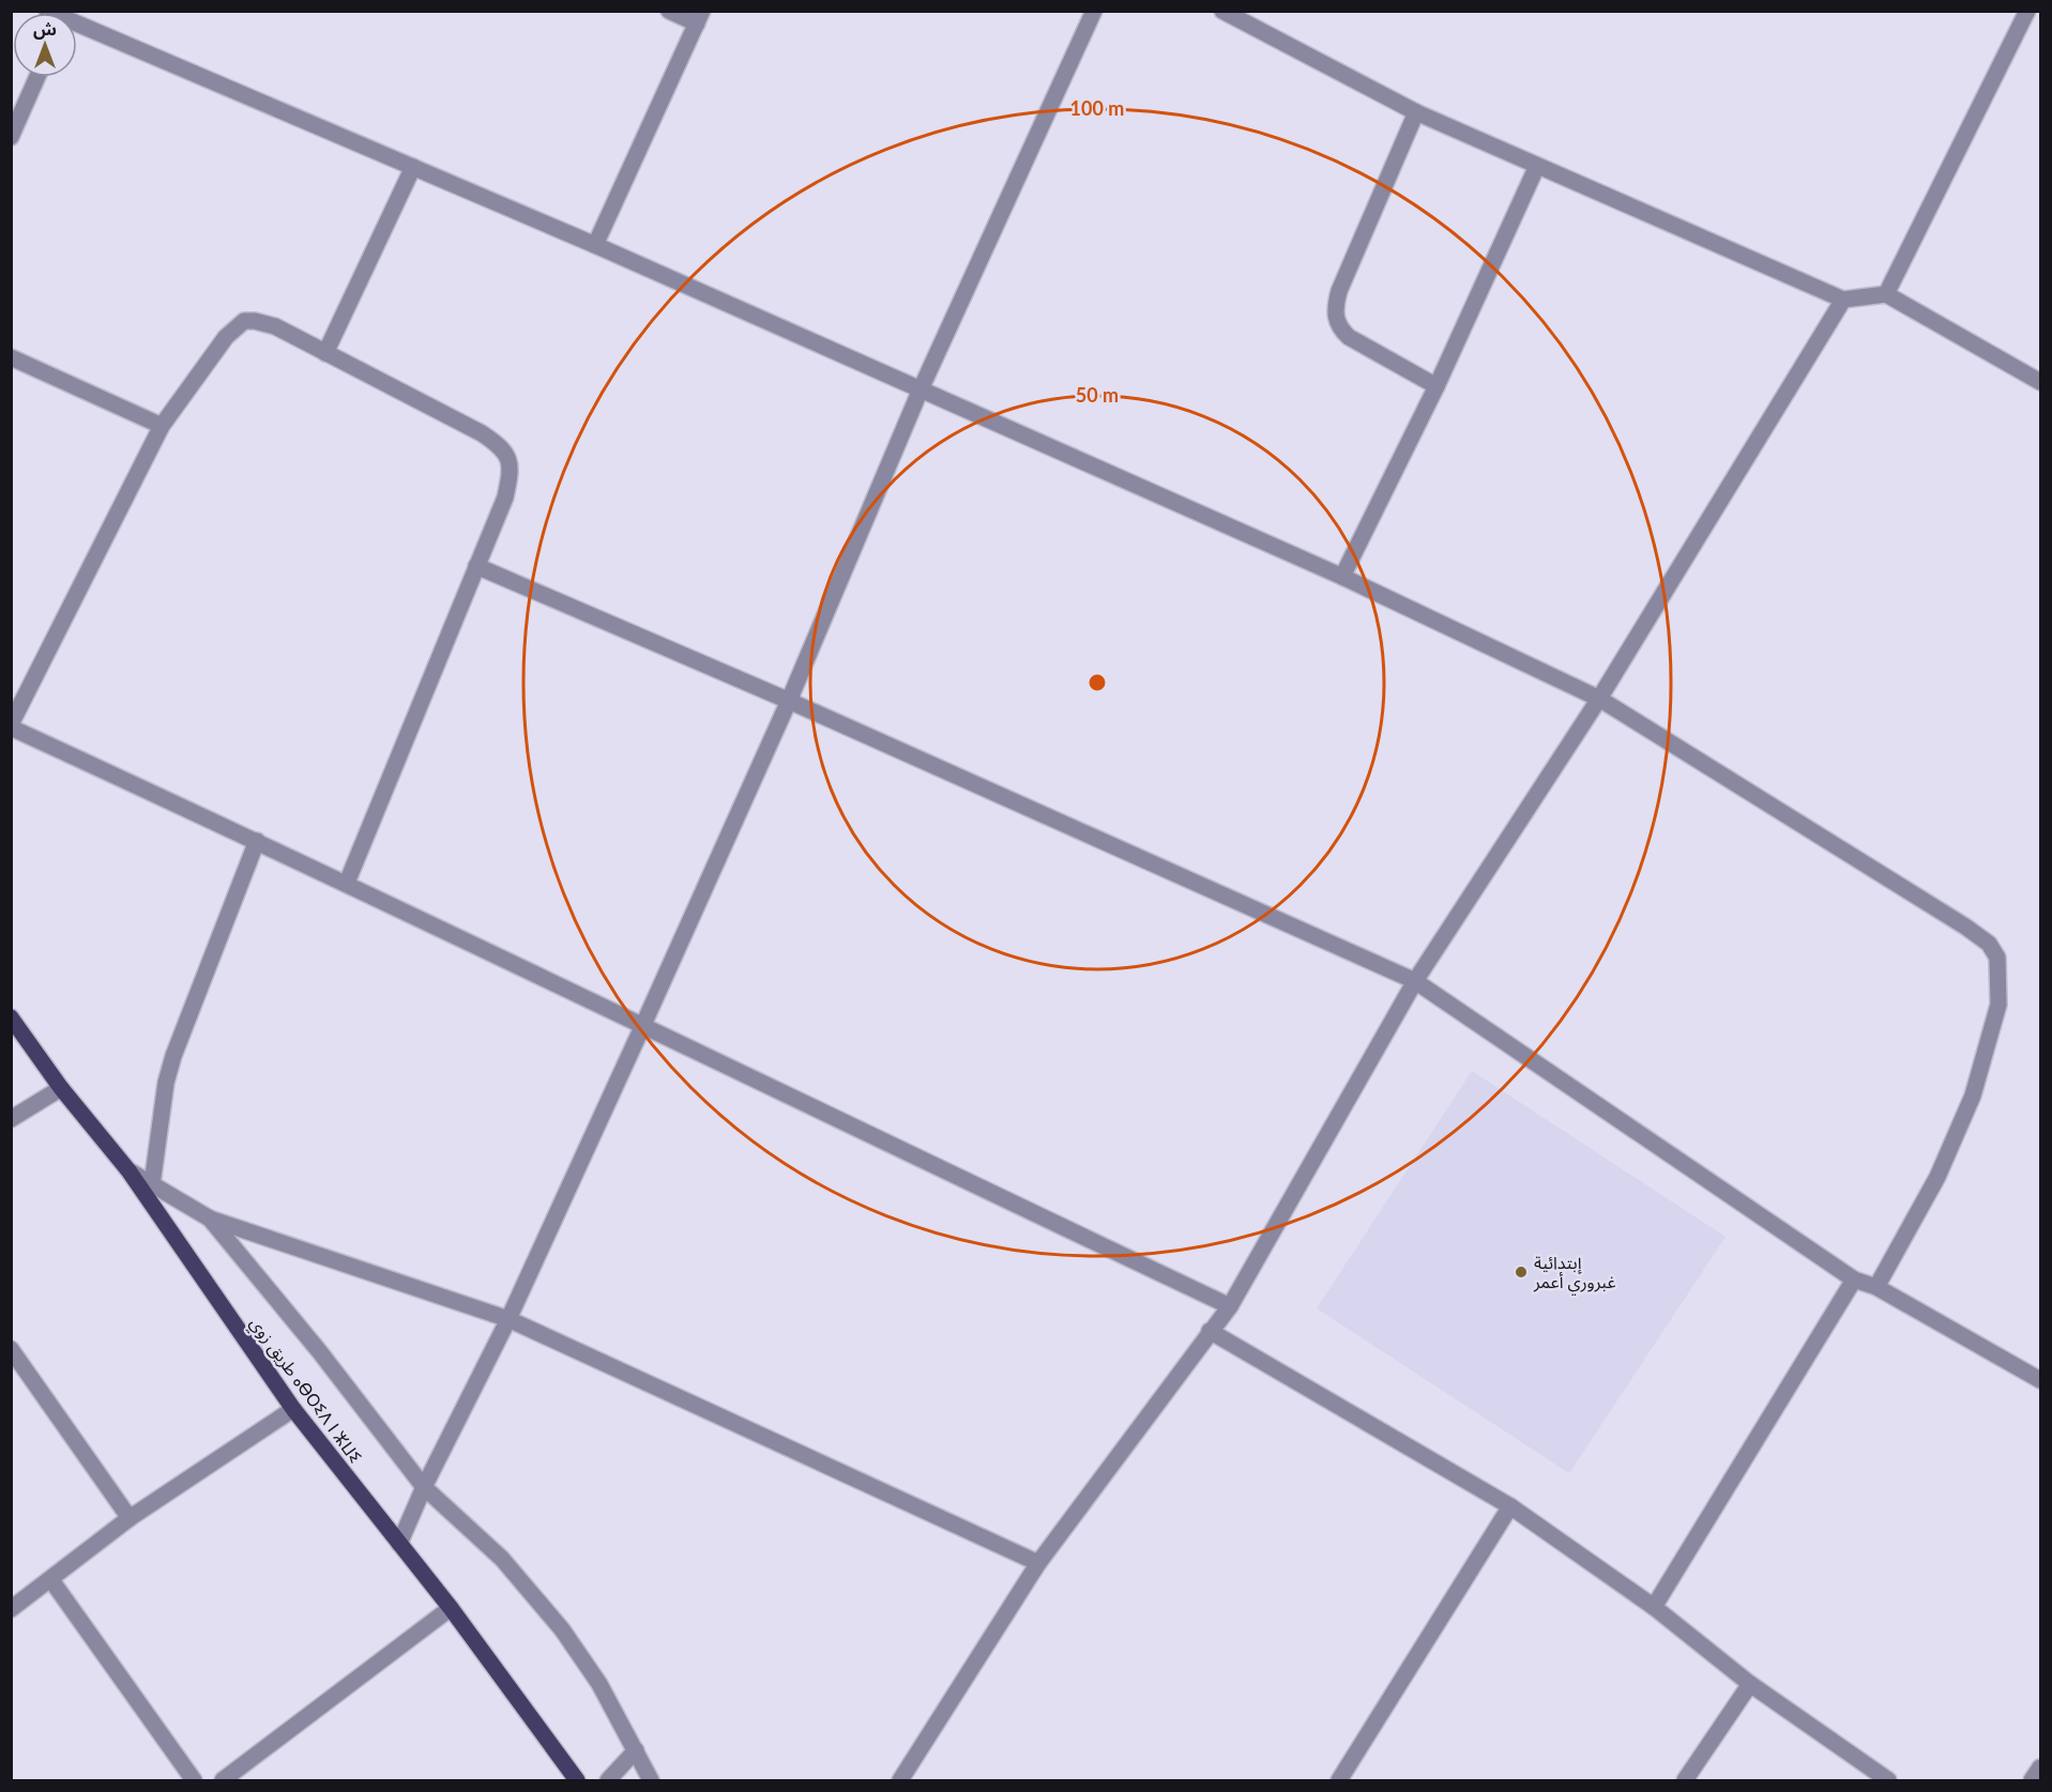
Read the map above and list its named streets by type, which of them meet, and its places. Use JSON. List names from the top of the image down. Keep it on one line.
{"streets":{"main road":["طريق زوي ⴰⴱⵔⵉⴷ ⵏ ⵣⵡⵉ"]},"places":["إبتدائية غبروري أعمر"],"north":"top","rings":["100 m","50 m"]}
